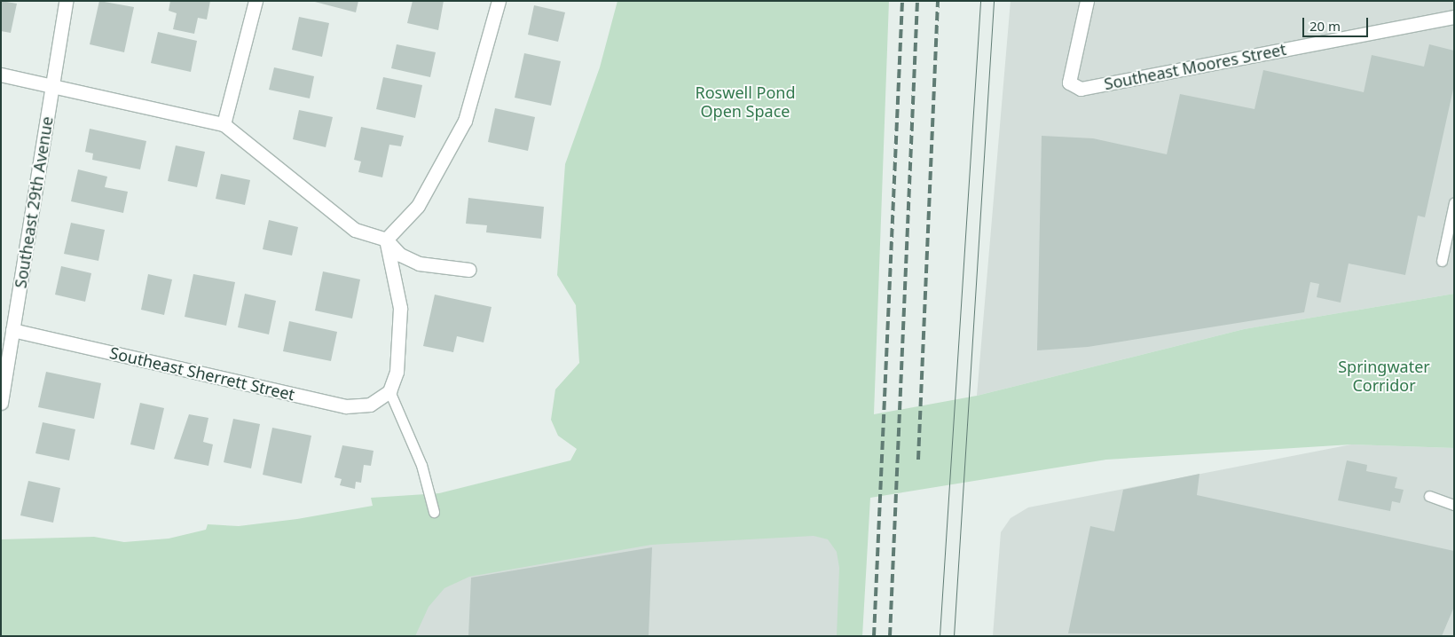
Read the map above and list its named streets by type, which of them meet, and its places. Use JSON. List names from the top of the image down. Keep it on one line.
{"streets":{"street":["Southeast Moores Street","Southeast 29th Avenue","Southeast Sherrett Street"]},"crossings":[["Southeast 29th Avenue","Southeast Sherrett Street"]],"parks":["Roswell Pond Open Space","Springwater Corridor"],"scale_bar":"20 m"}
